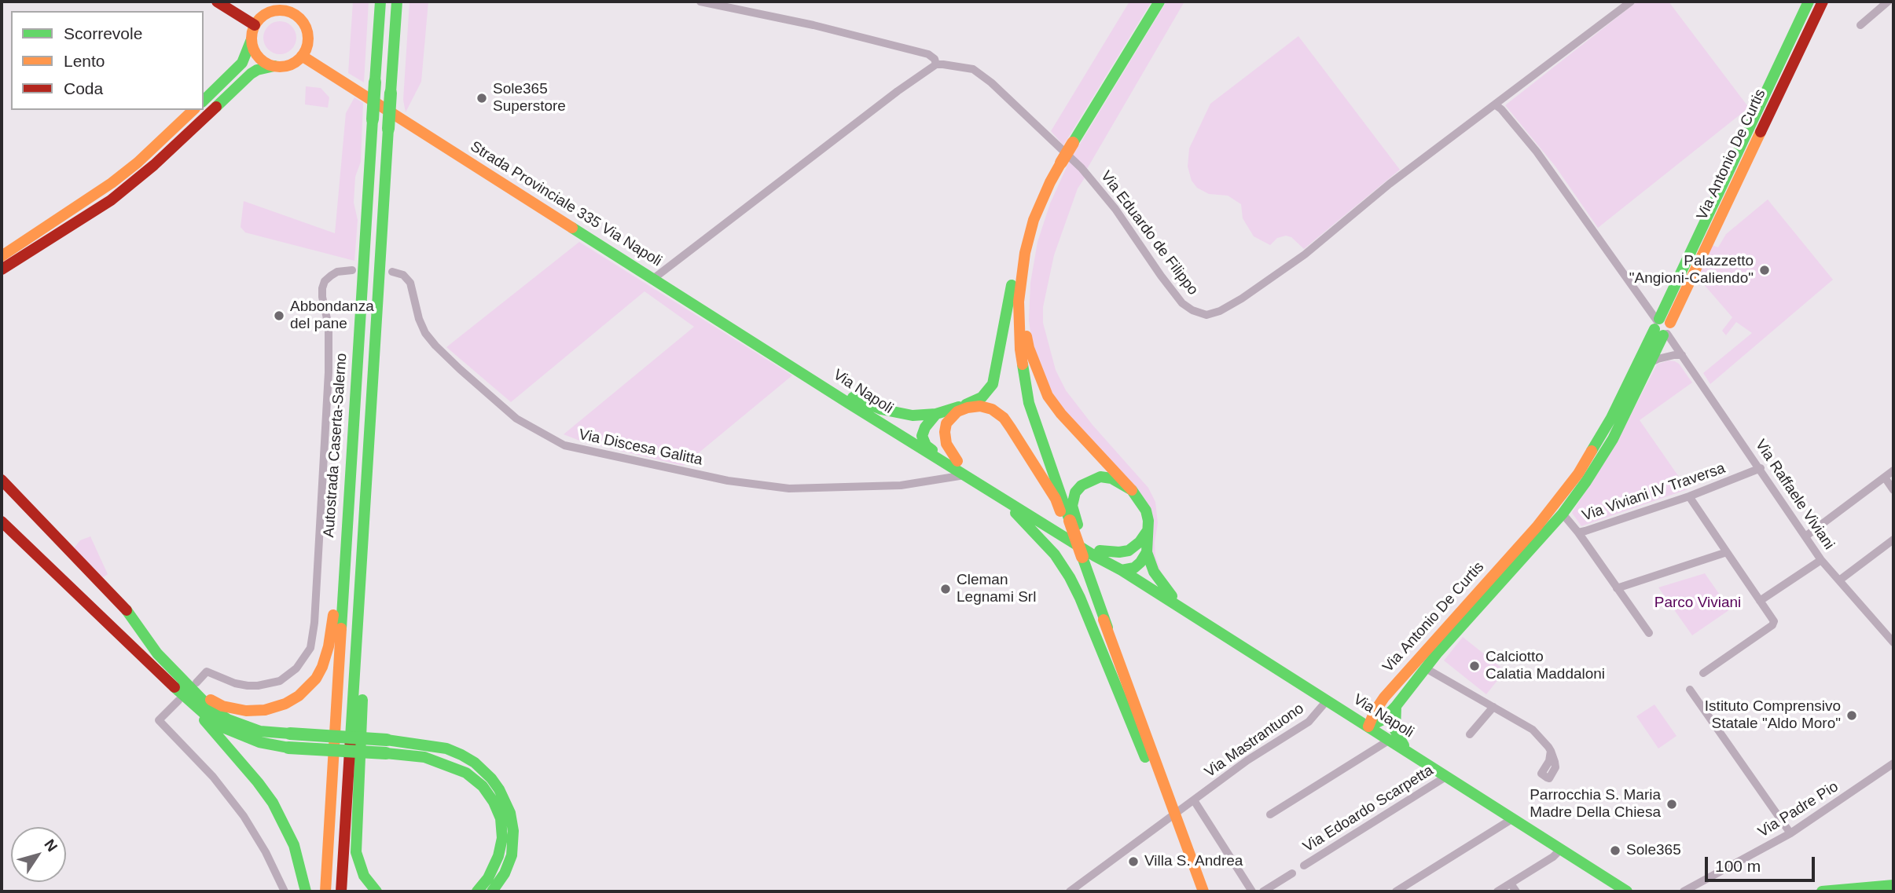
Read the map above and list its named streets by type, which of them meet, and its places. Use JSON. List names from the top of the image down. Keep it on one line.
{"streets":{"main road":["Via Antonio De Curtis","Strada Provinciale 335 Via Napoli","Via Napoli","Autostrada Caserta-Salerno"],"street":["Via Eduardo de Filippo","Via Discesa Galitta","Via Viviani IV Traversa","Via Raffaele Viviani","Via Mastrantuono","Via Edoardo Scarpetta","Via Padre Pio"]},"crossings":[["Via Antonio De Curtis","Via Napoli"],["Via Antonio De Curtis","Via Viviani IV Traversa"],["Via Antonio De Curtis","Via Raffaele Viviani"],["Strada Provinciale 335 Via Napoli","Via Napoli"],["Via Napoli","Via Discesa Galitta"],["Via Napoli","Via Mastrantuono"],["Via Napoli","Via Edoardo Scarpetta"],["Via Viviani IV Traversa","Via Raffaele Viviani"]],"parks":["Parco Viviani"],"places":["Sole365 Superstore","Palazzetto \"Angioni-Caliendo\"","Abbondanza del pane","Cleman Legnami Srl","Calciotto Calatia Maddaloni","Istituto Comprensivo Statale \"Aldo Moro\"","Parrocchia S. Maria Madre Della Chiesa","Sole365","Villa S. Andrea"],"legend":["Scorrevole","Lento","Coda"],"scale_bar":"100 m","north":"top right"}
